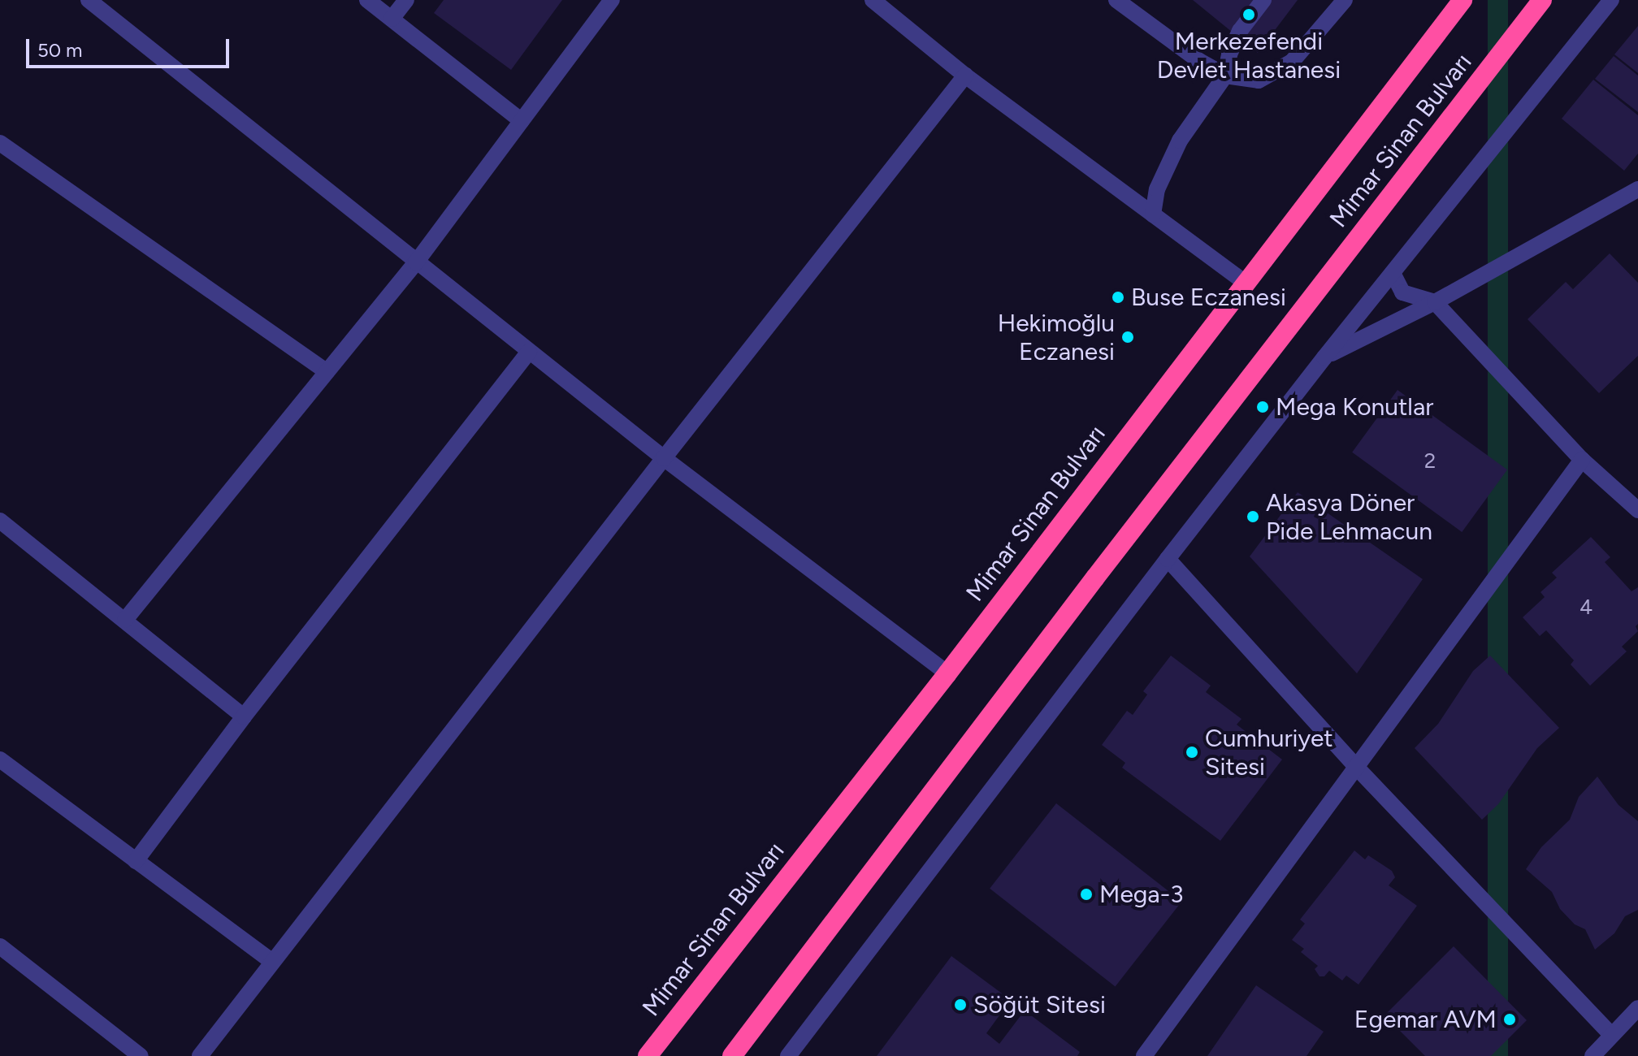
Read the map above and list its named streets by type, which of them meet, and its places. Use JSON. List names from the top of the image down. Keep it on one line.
{"streets":{"highway":["Mimar Sinan Bulvarı"]},"places":["Merkezefendi Devlet Hastanesi","Buse Eczanesi","Hekimoğlu Eczanesi","Mega Konutlar","Akasya Döner Pide Lehmacun","Cumhuriyet Sitesi","Mega-3","Söğüt Sitesi","Egemar AVM"],"house_numbers":["2","4"],"scale_bar":"50 m"}
